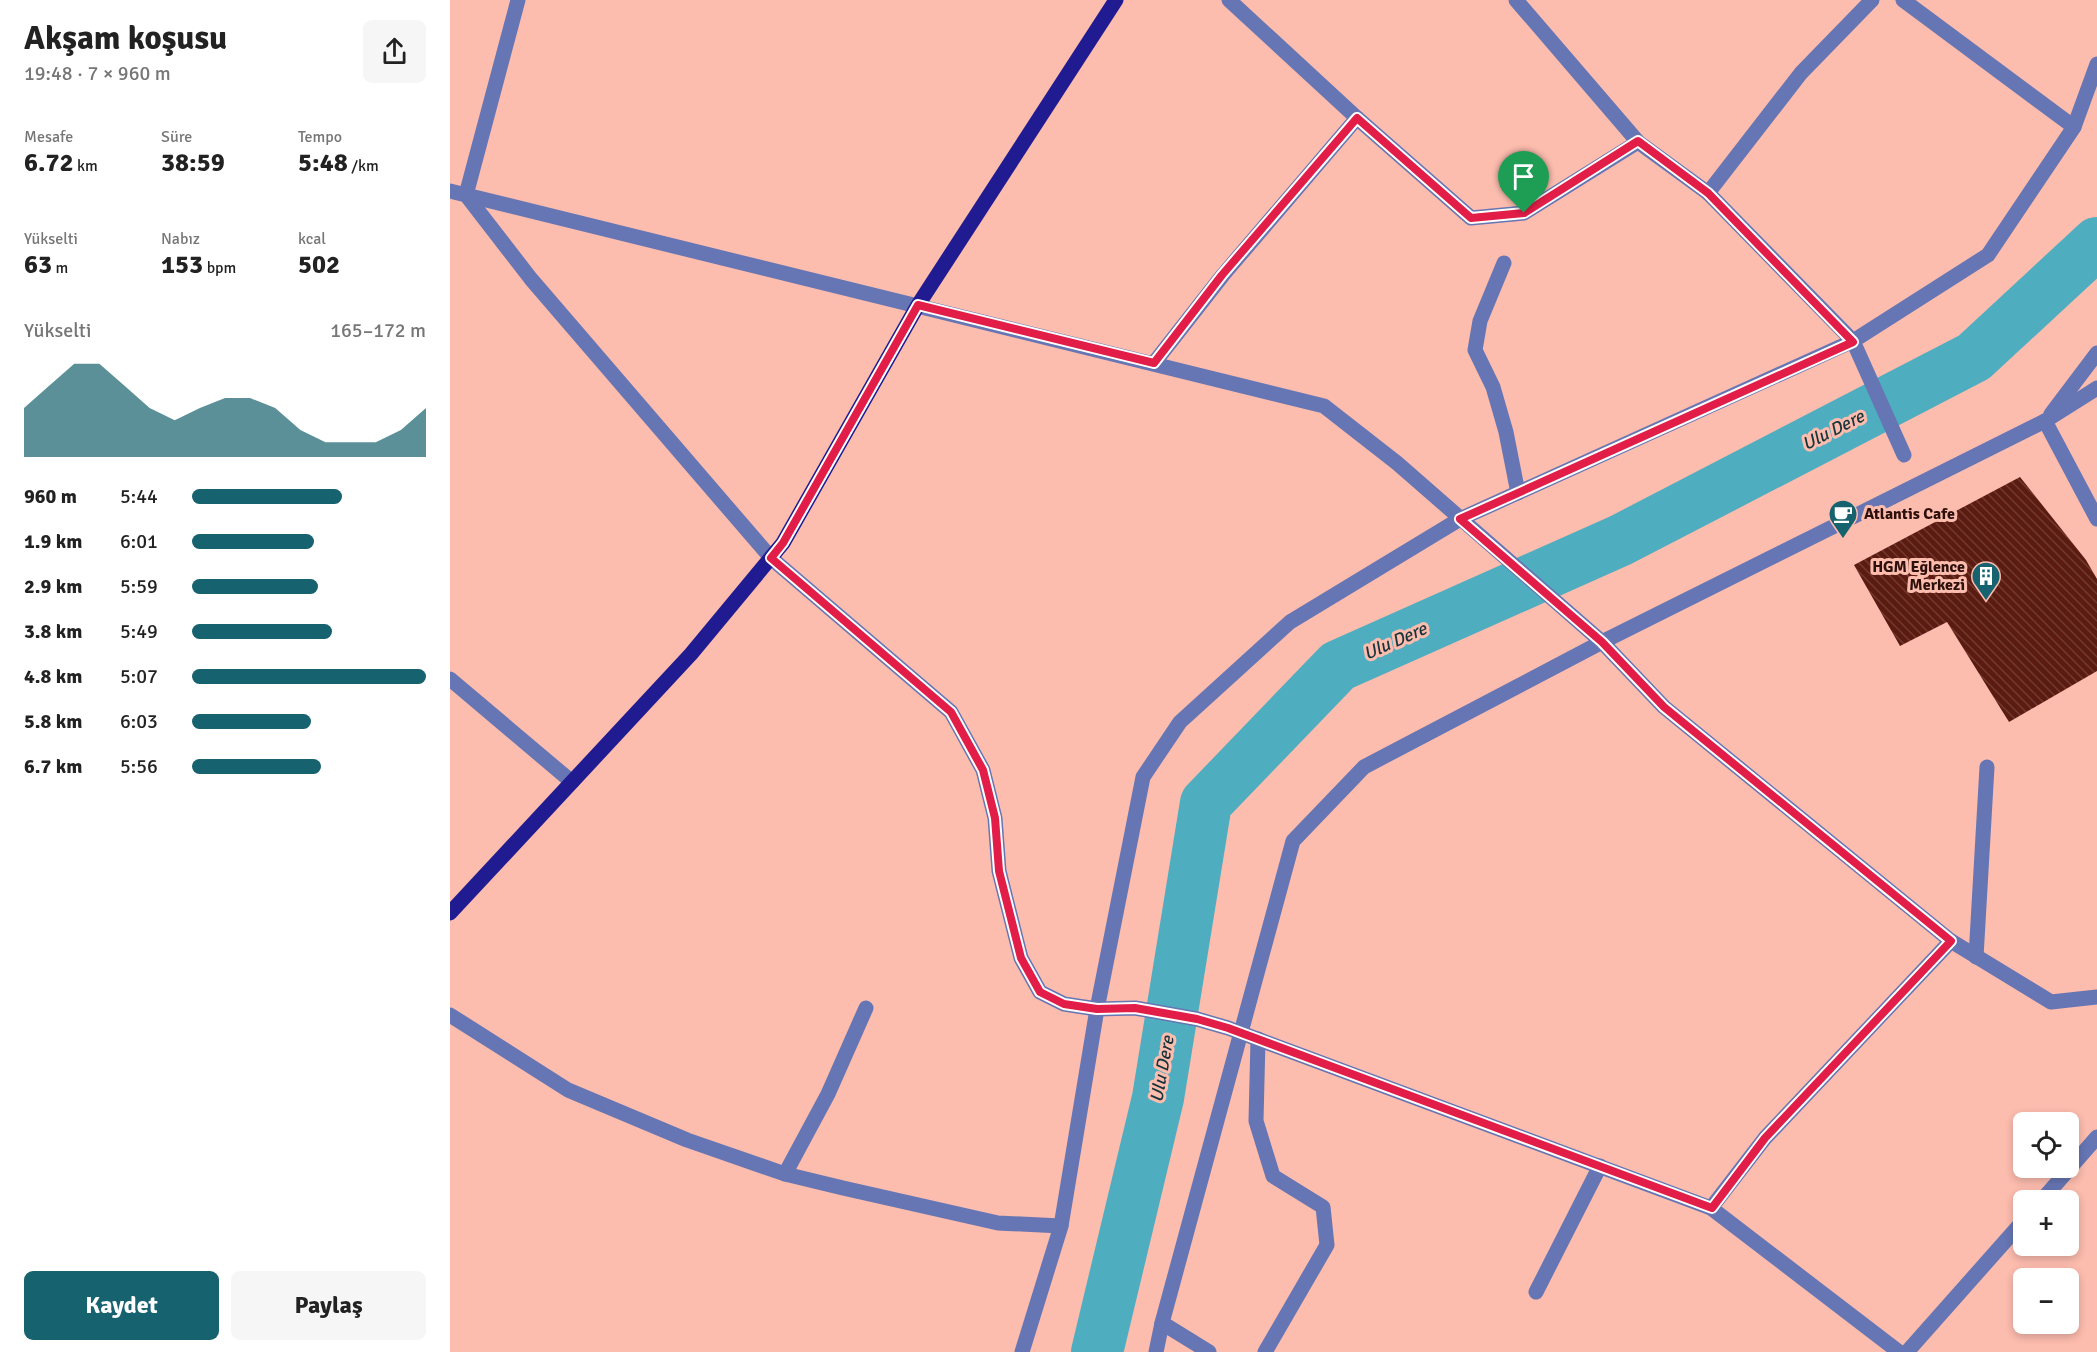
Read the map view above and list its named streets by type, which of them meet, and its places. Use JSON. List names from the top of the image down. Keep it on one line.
{"water":["Ulu Dere"],"places":{"cafe":["Atlantis Cafe"],"building":["HGM Eğlence Merkezi"]},"page":{"heading":["Akşam koşusu","19:48 · 7 × 960 m"],"stats":[["Mesafe","6.72 km"],["Süre","38:59"],["Tempo","5:48 /km"],["Yükselti","63 m"],["Nabız","153 bpm"],["kcal","502"]],"chart":["Yükselti","165–172 m"],"list":[{"name":"960 m","note":"5:44"},{"name":"1.9 km","note":"6:01"},{"name":"2.9 km","note":"5:59"},{"name":"3.8 km","note":"5:49"},{"name":"4.8 km","note":"5:07"},{"name":"5.8 km","note":"6:03"},{"name":"6.7 km","note":"5:56"}],"map_buttons":["+","−"],"buttons":["Kaydet","Paylaş"]}}
